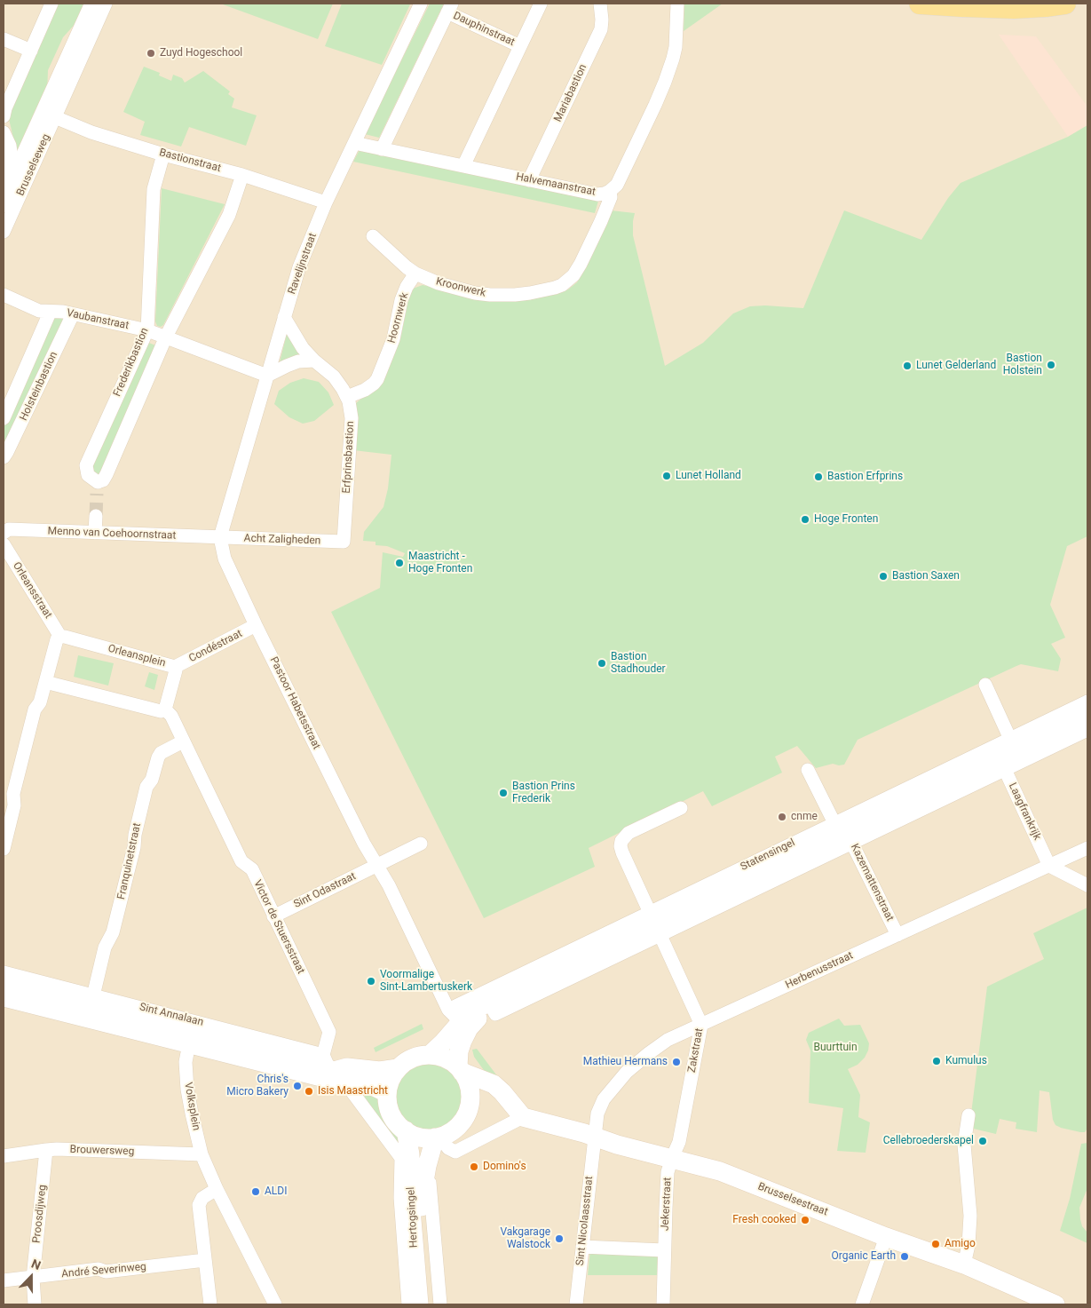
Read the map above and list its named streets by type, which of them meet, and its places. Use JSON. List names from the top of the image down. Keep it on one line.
{"streets":{"main road":["Brusselseweg","Statensingel","Sint Annalaan","Brusselsestraat","Hertogsingel"],"street":["Dauphinstraat","Mariabastion","Bastionstraat","Halvemaanstraat","Ravelijnstraat","Kroonwerk","Hoornwerk","Vaubanstraat","Frederikbastion","Holsteinbastion","Erfprinsbastion","Menno van Coehoornstraat","Acht Zaligheden","Orleansstraat","Condéstraat","Orleansplein","Pastoor Habetsstraat","Laagfrankrijk","Franquinetstraat","Kazemattenstraat","Sint Odastraat","Victor de Stuersstraat","Herbenusstraat","Zakstraat","Volksplein","Brouwersweg","Jekerstraat","Proosdijweg","Sint Nicolaasstraat","André Severinweg"]},"crossings":[["Mariabastion","Halvemaanstraat"],["Bastionstraat","Brusselseweg"],["Bastionstraat","Ravelijnstraat"],["Bastionstraat","Frederikbastion"],["Halvemaanstraat","Ravelijnstraat"],["Halvemaanstraat","Kroonwerk"],["Ravelijnstraat","Vaubanstraat"],["Ravelijnstraat","Erfprinsbastion"],["Ravelijnstraat","Menno van Coehoornstraat"],["Ravelijnstraat","Acht Zaligheden"],["Ravelijnstraat","Pastoor Habetsstraat"],["Kroonwerk","Hoornwerk"],["Hoornwerk","Erfprinsbastion"],["Vaubanstraat","Frederikbastion"],["Vaubanstraat","Holsteinbastion"],["Erfprinsbastion","Acht Zaligheden"],["Menno van Coehoornstraat","Acht Zaligheden"],["Menno van Coehoornstraat","Pastoor Habetsstraat"],["Acht Zaligheden","Pastoor Habetsstraat"],["Orleansstraat","Orleansplein"],["Condéstraat","Orleansplein"],["Condéstraat","Pastoor Habetsstraat"],["Orleansplein","Victor de Stuersstraat"],["Pastoor Habetsstraat","Statensingel"],["Pastoor Habetsstraat","Sint Odastraat"],["Laagfrankrijk","Statensingel"],["Laagfrankrijk","Herbenusstraat"],["Statensingel","Kazemattenstraat"],["Statensingel","Sint Annalaan"],["Statensingel","Zakstraat"],["Statensingel","Hertogsingel"],["Franquinetstraat","Victor de Stuersstraat"],["Franquinetstraat","Sint Annalaan"],["Kazemattenstraat","Herbenusstraat"],["Sint Odastraat","Victor de Stuersstraat"],["Victor de Stuersstraat","Sint Annalaan"],["Herbenusstraat","Zakstraat"],["Herbenusstraat","Brusselsestraat"],["Herbenusstraat","Sint Nicolaasstraat"],["Sint Annalaan","Volksplein"],["Sint Annalaan","Hertogsingel"],["Zakstraat","Brusselsestraat"],["Zakstraat","Jekerstraat"],["Volksplein","Brouwersweg"],["Brouwersweg","Proosdijweg"],["Brusselsestraat","Jekerstraat"],["Brusselsestraat","Sint Nicolaasstraat"],["Proosdijweg","André Severinweg"]],"parks":["Buurttuin"],"places":["Zuyd Hogeschool","Bastion Holstein","Lunet Gelderland","Lunet Holland","Bastion Erfprins","Hoge Fronten","Maastricht - Hoge Fronten","Bastion Saxen","Bastion Stadhouder","Bastion Prins Frederik","cnme","Voormalige Sint-Lambertuskerk","Kumulus","Mathieu Hermans","Chris's Micro Bakery","Isis Maastricht","Cellebroederskapel","Domino's","ALDI","Fresh cooked","Vakgarage Walstock","Amigo","Organic Earth"],"north":"top"}
